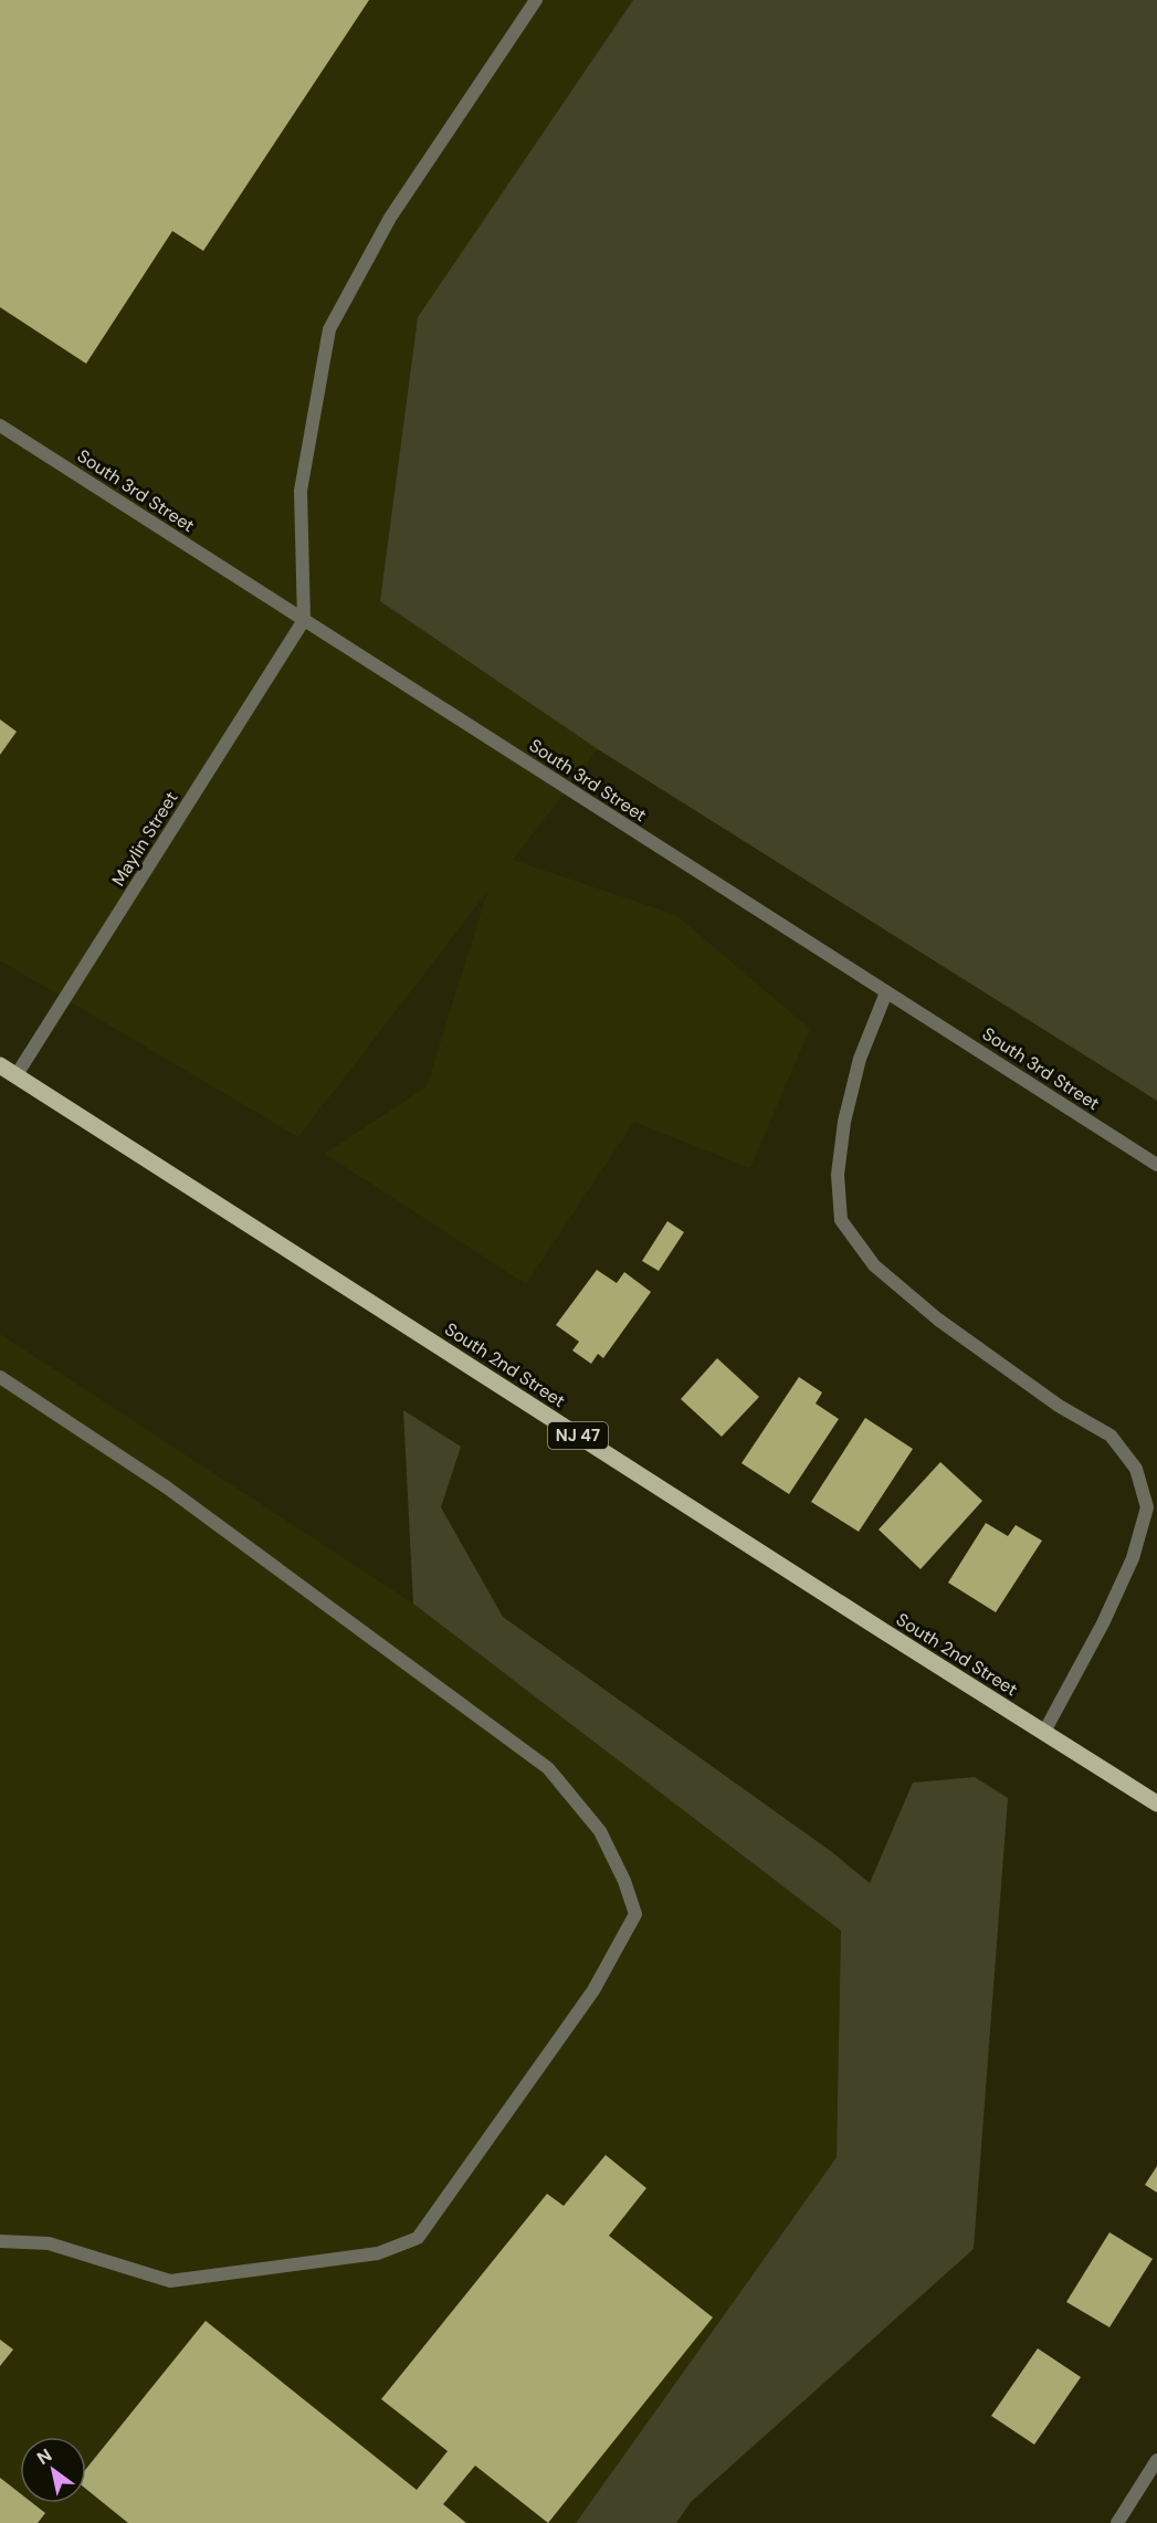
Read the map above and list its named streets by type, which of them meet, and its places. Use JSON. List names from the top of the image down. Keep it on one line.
{"streets":{"main road":["South 2nd Street","NJ 47"],"street":["South 3rd Street","Maylin Street"]},"crossings":[["South 3rd Street","Maylin Street"],["Maylin Street","South 2nd Street"]],"north":"top left"}
